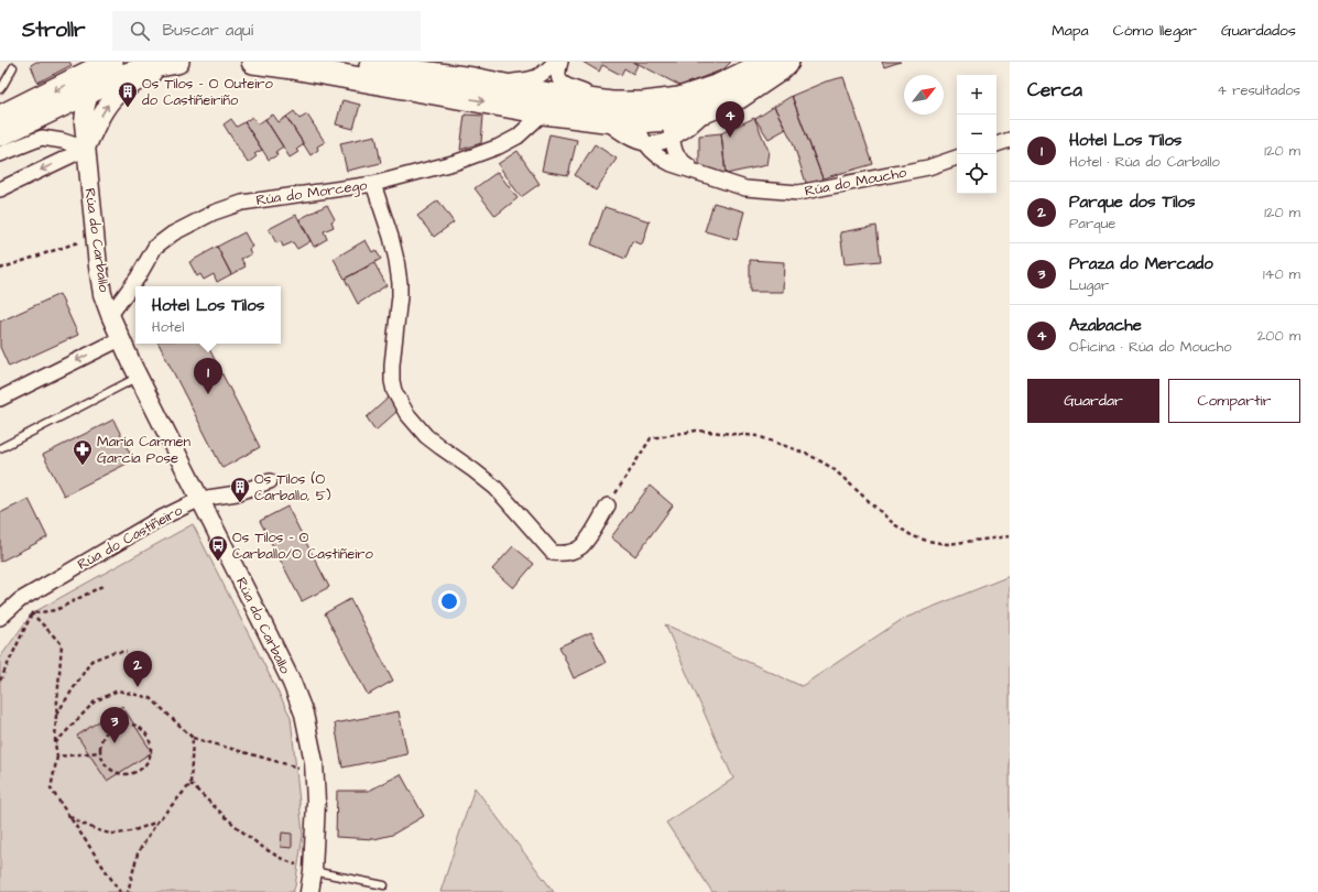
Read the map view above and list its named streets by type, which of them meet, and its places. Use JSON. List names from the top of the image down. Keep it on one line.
{"streets":{"street":["Rúa do Moucho","Rúa do Morcego","Rúa do Carballo","Rúa do Castiñeiro"]},"crossings":[["Rúa do Morcego","Rúa do Carballo"],["Rúa do Carballo","Rúa do Castiñeiro"]],"places":{"building":["Os Tilos - O Outeiro do Castiñeiriño","Os Tilos (O Carballo, 5)"],"pharmacy":["María Carmen García Pose"],"bus stop":["Os Tilos - O Carballo/O Castiñeiro"]},"north":"top right","page":{"header":"Strollr","search":"Buscar aquí","nav":["Mapa","Cómo llegar","Guardados"],"heading":["Cerca","4 resultados"],"map_buttons":["+","−"],"pins":["4","1","2","3"],"list":[{"mark":"1","name":"Hotel Los Tilos","note":"Hotel · Rúa do Carballo","value":"120 m"},{"mark":"2","name":"Parque dos Tilos","note":"Parque","value":"120 m"},{"mark":"3","name":"Praza do Mercado","note":"Lugar","value":"140 m"},{"mark":"4","name":"Azabache","note":"Oficina · Rúa do Moucho","value":"200 m"}],"popup":["Hotel Los Tilos","Hotel"],"buttons":["Guardar","Compartir"]}}
